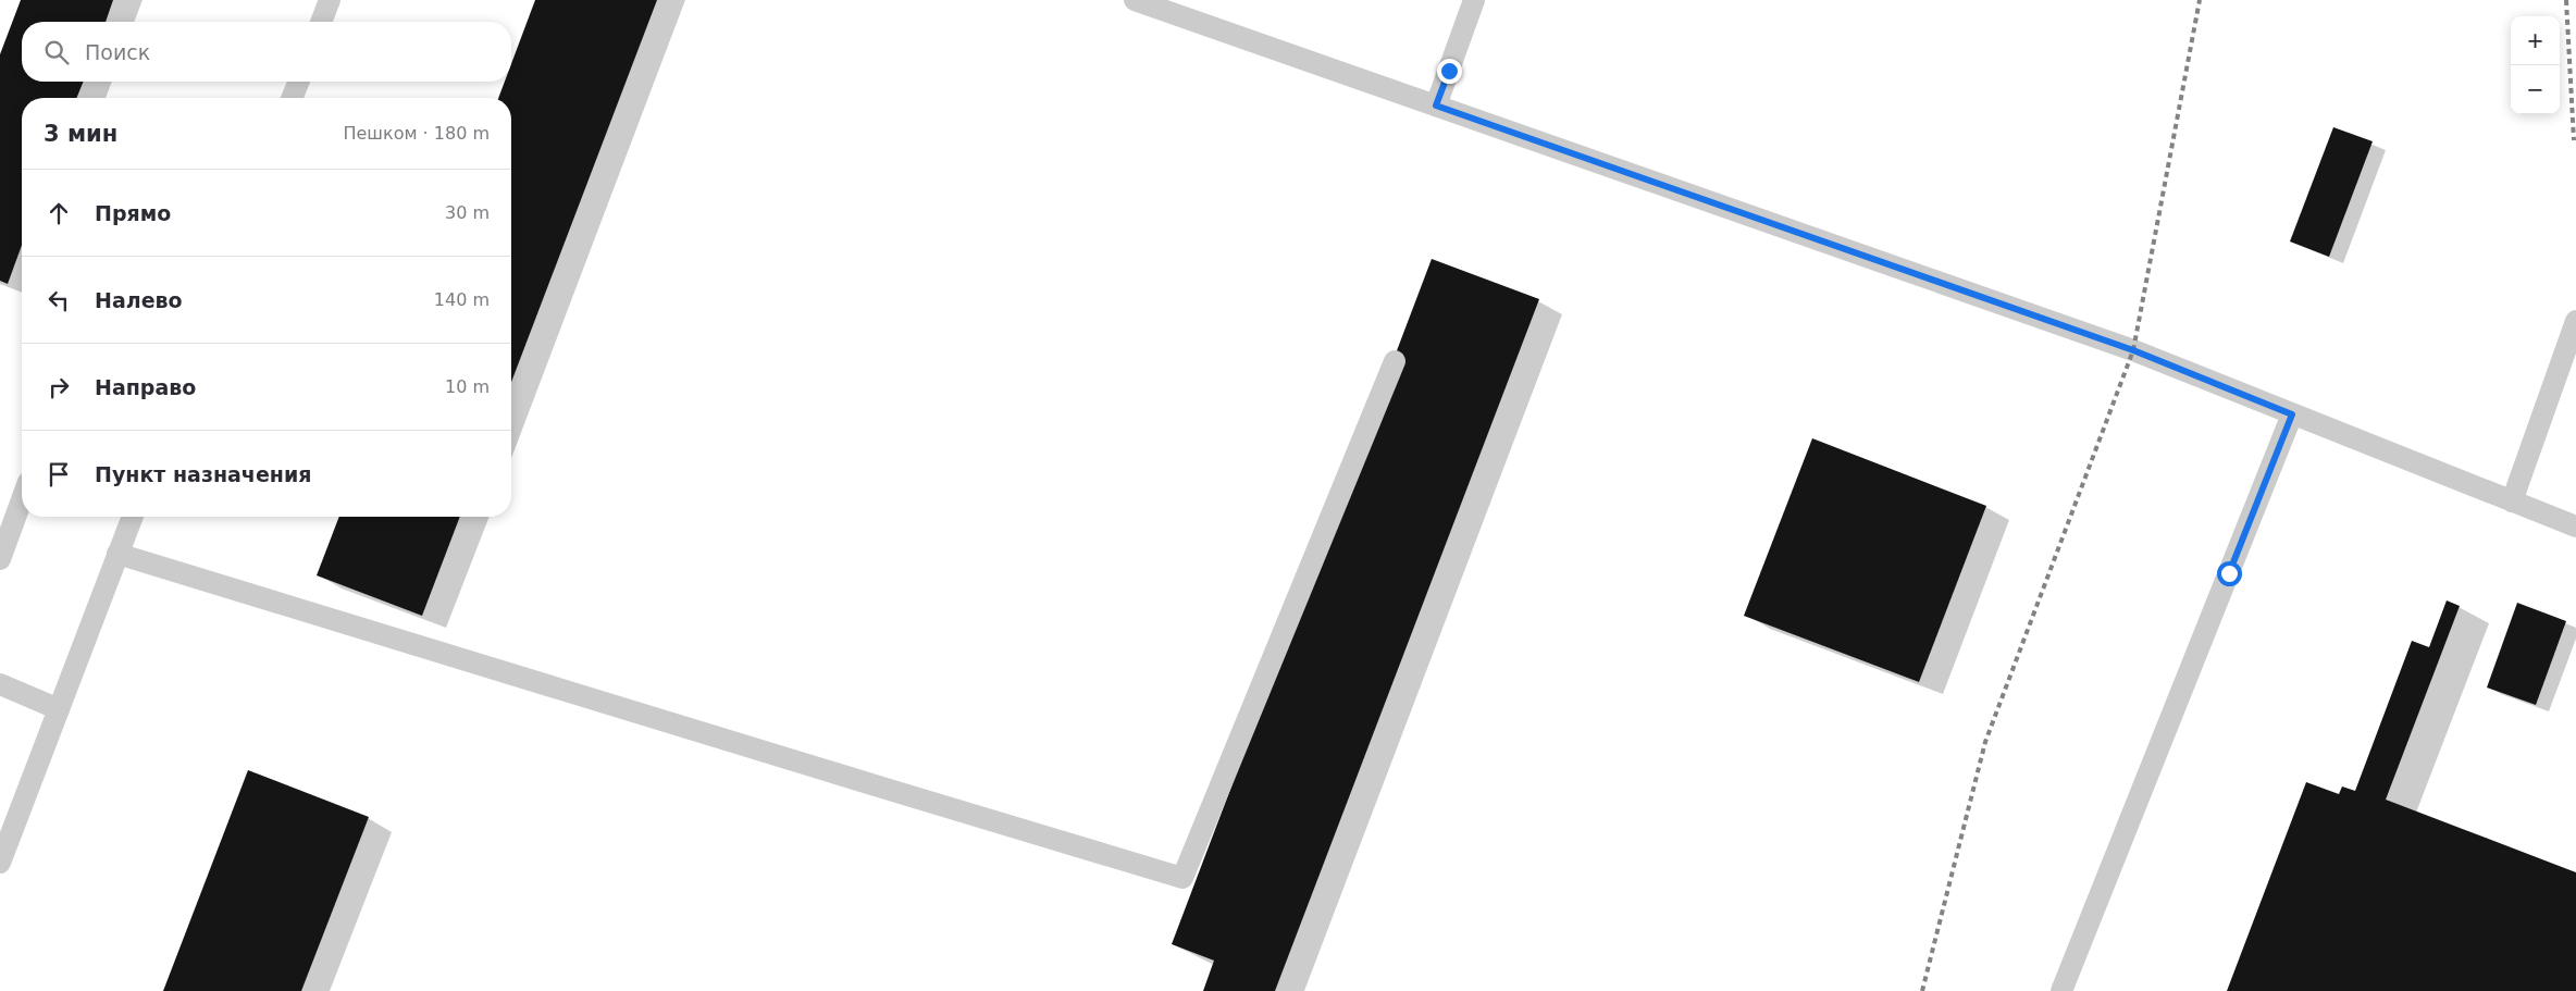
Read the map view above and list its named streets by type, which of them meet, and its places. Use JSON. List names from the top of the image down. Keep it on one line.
{"page":{"map_buttons":["+","−"],"search":"Поиск","heading":["3 мин","Пешком · 180 m"],"list":[["Прямо","30 m"],["Налево","140 m"],["Направо","10 m"],"Пункт назначения"]}}
